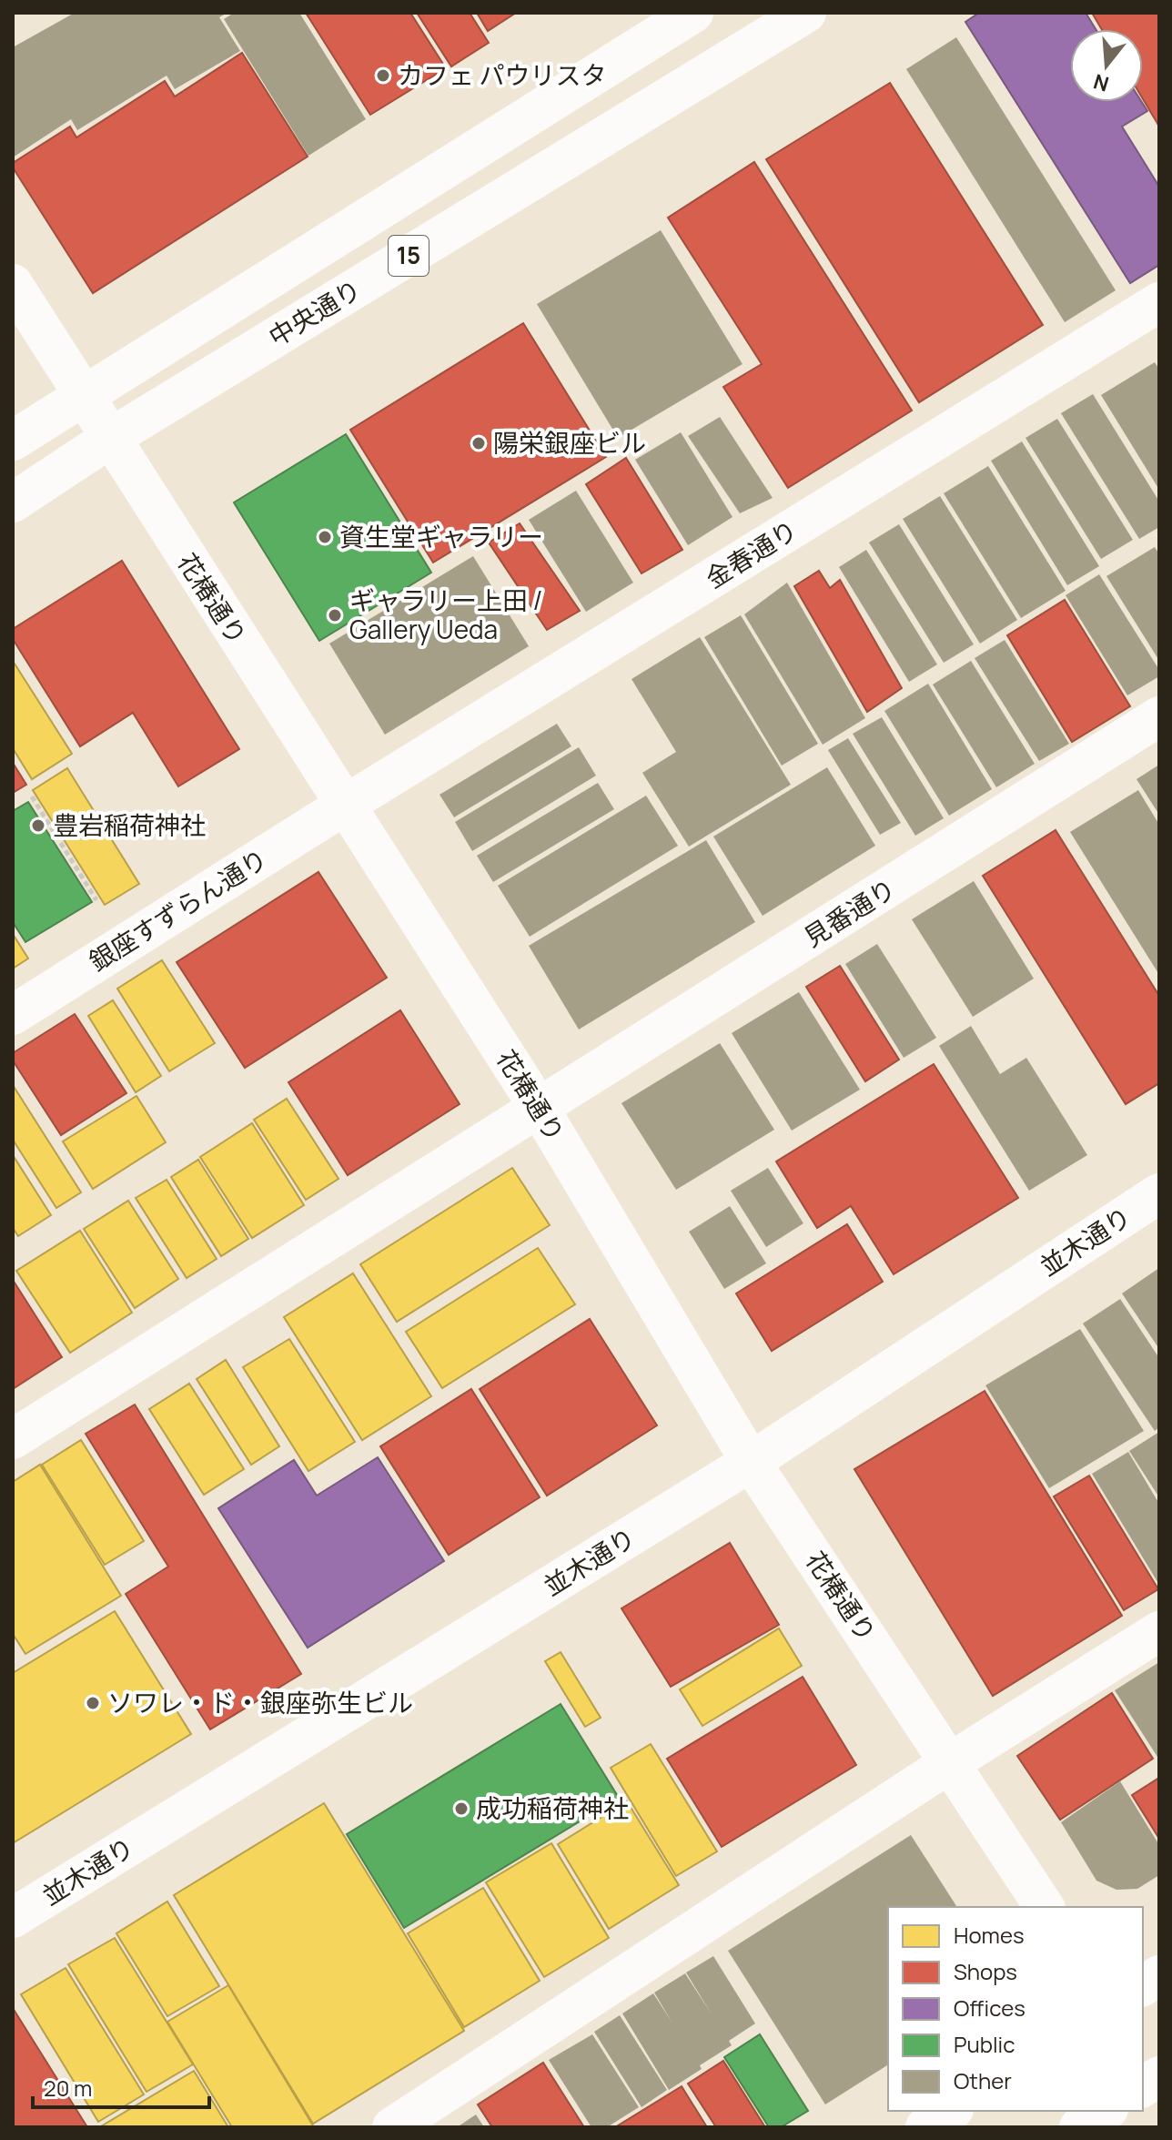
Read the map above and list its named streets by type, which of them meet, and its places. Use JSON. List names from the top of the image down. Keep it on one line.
{"streets":{"main road":["15","中央通り","金春通り","花椿通り","銀座すずらん通り","見番通り","並木通り"]},"crossings":[["中央通り","花椿通り"],["金春通り","花椿通り"],["金春通り","銀座すずらん通り"],["花椿通り","銀座すずらん通り"],["花椿通り","見番通り"],["花椿通り","並木通り"]],"places":["カフェ パウリスタ","陽栄銀座ビル","資生堂ギャラリー","ギャラリー上田 / Gallery Ueda","豊岩稲荷神社","ソワレ・ド・銀座弥生ビル","成功稲荷神社"],"legend":["Homes","Shops","Offices","Public","Other"],"scale_bar":"20 m","north":"bottom"}
